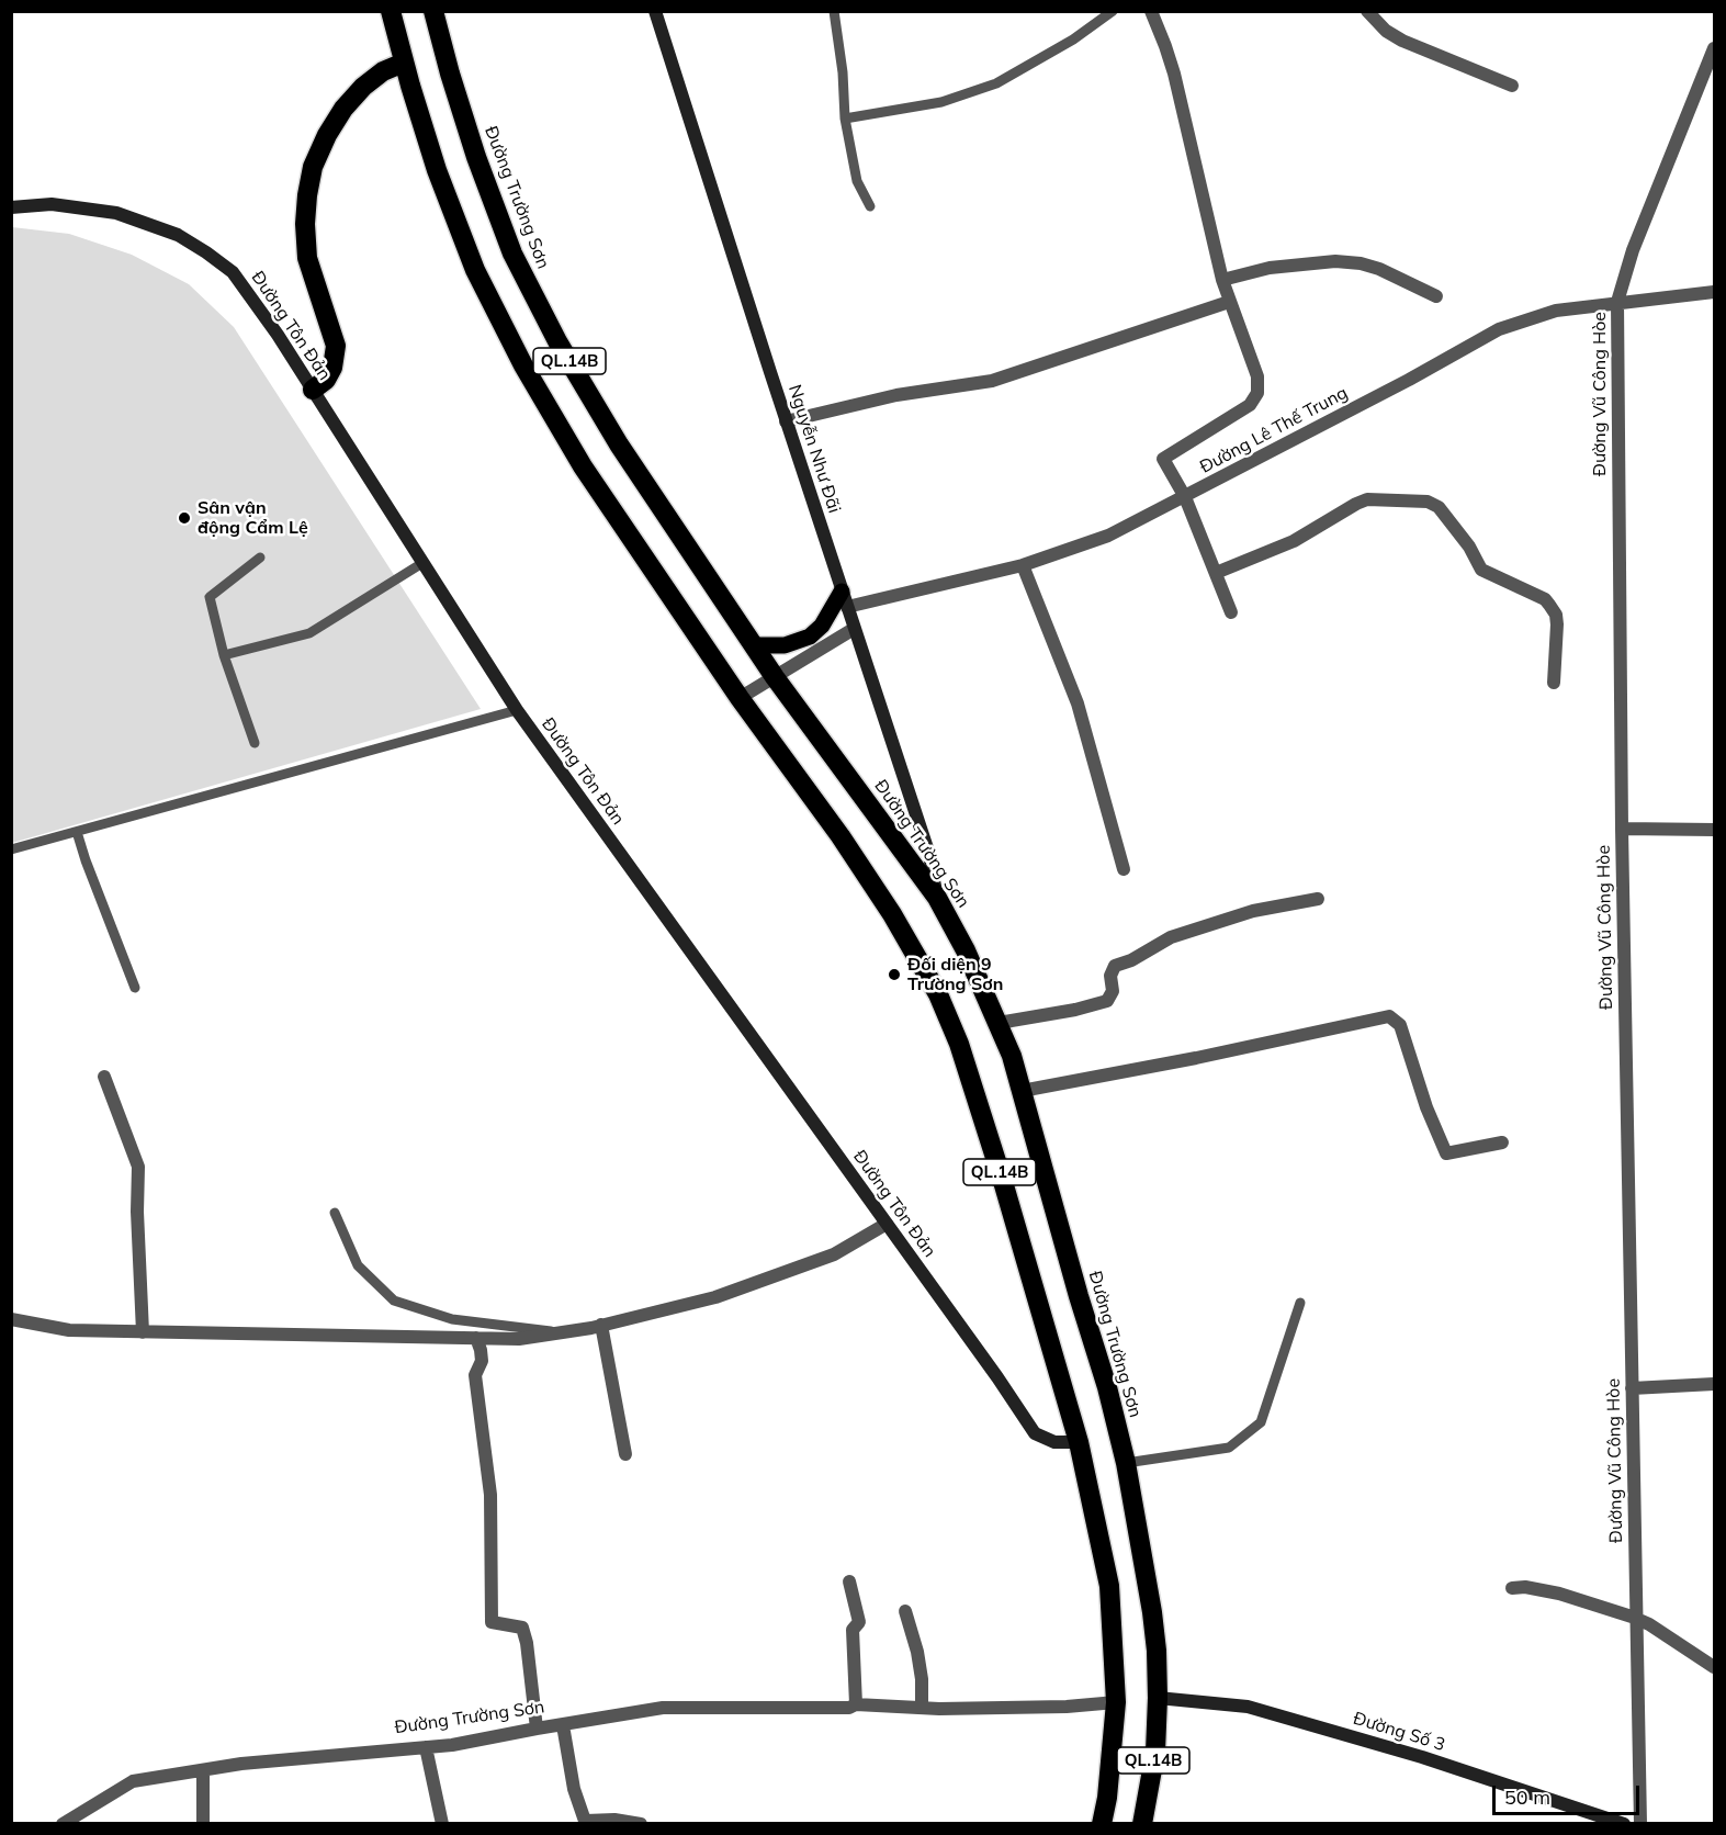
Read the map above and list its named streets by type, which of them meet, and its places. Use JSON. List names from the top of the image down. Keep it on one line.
{"streets":{"highway":["Đường Trường Sơn","QL.14B"],"street":["Đường Tôn Đản","Đường Vũ Công Hòe","Đường Lê Thế Trung","Nguyễn Như Đãi","Đường Số 3"]},"crossings":[["Đường Trường Sơn","QL.14B"],["Đường Trường Sơn","Nguyễn Như Đãi"],["Đường Trường Sơn","Đường Số 3"],["Đường Tôn Đản","QL.14B"],["Đường Vũ Công Hòe","Đường Lê Thế Trung"],["Đường Lê Thế Trung","Nguyễn Như Đãi"]],"places":["Sân vận động Cẩm Lệ","Đối diện 9 Trường Sơn"],"scale_bar":"50 m"}
